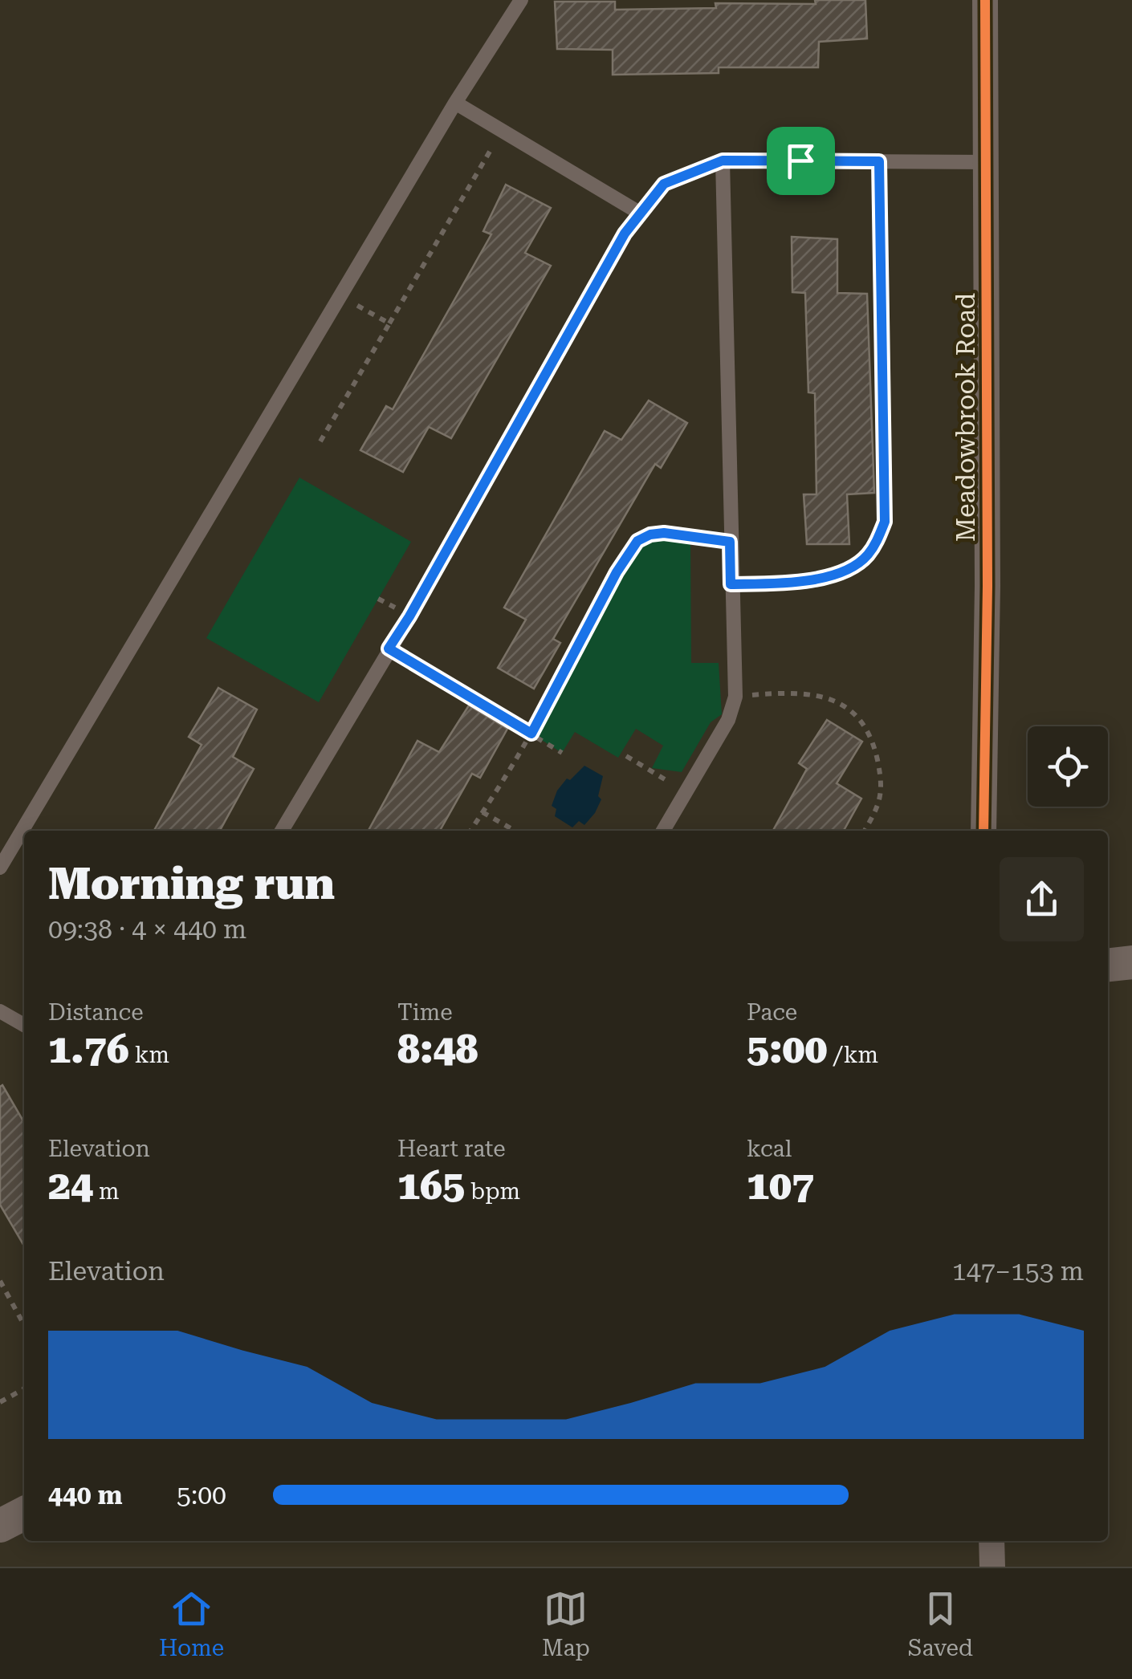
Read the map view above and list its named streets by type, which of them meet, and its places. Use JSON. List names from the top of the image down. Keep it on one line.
{"streets":{"street":["Meadowbrook Road"]},"page":{"heading":["Morning run","09:38 · 4 × 440 m"],"stats":[["Distance","1.76 km"],["Time","8:48"],["Pace","5:00 /km"],["Elevation","24 m"],["Heart rate","165 bpm"],["kcal","107"]],"chart":["Elevation","147–153 m"],"list":[{"name":"440 m","note":"5:00"}],"tabs":["Home","Map","Saved"]}}
